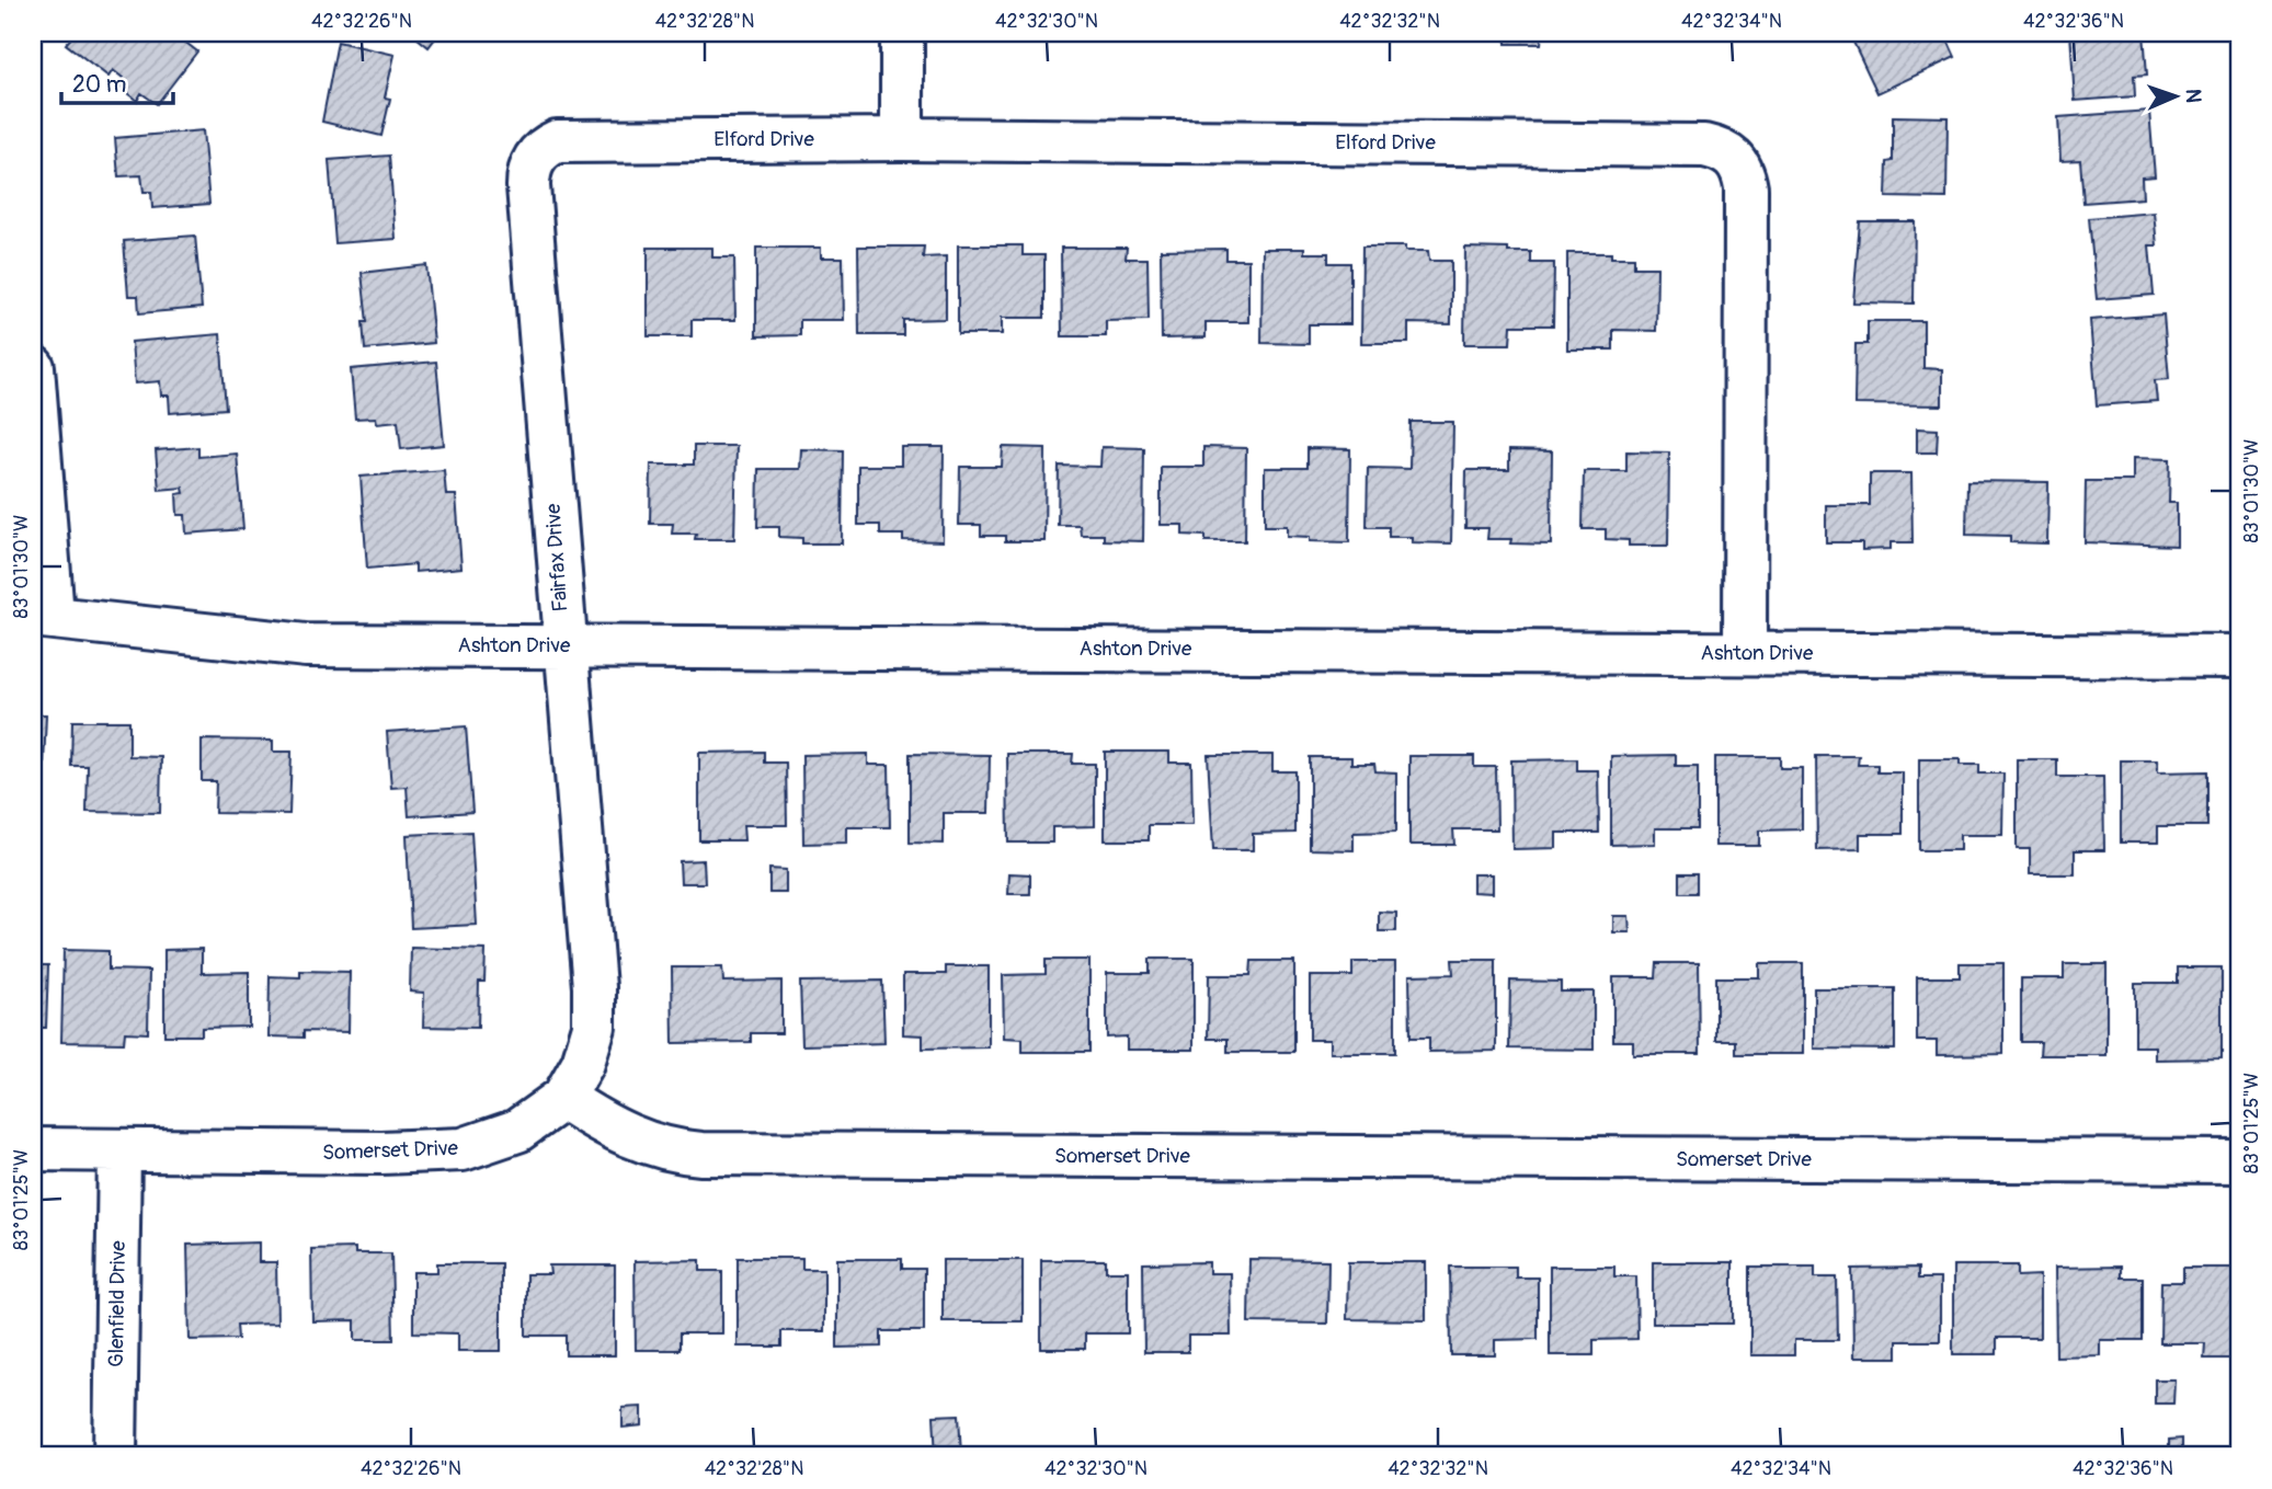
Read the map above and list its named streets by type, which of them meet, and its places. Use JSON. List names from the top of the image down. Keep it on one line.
{"streets":{"street":["Elford Drive","Fairfax Drive","Ashton Drive","Somerset Drive","Glenfield Drive"]},"crossings":[["Elford Drive","Fairfax Drive"],["Elford Drive","Ashton Drive"],["Fairfax Drive","Ashton Drive"],["Fairfax Drive","Somerset Drive"],["Somerset Drive","Glenfield Drive"]],"scale_bar":"20 m","north":"right","coordinates":["42°32'26\"N","42°32'28\"N","42°32'30\"N","42°32'32\"N","42°32'34\"N","42°32'36\"N","83°01'30\"W","83°01'25\"W"]}
